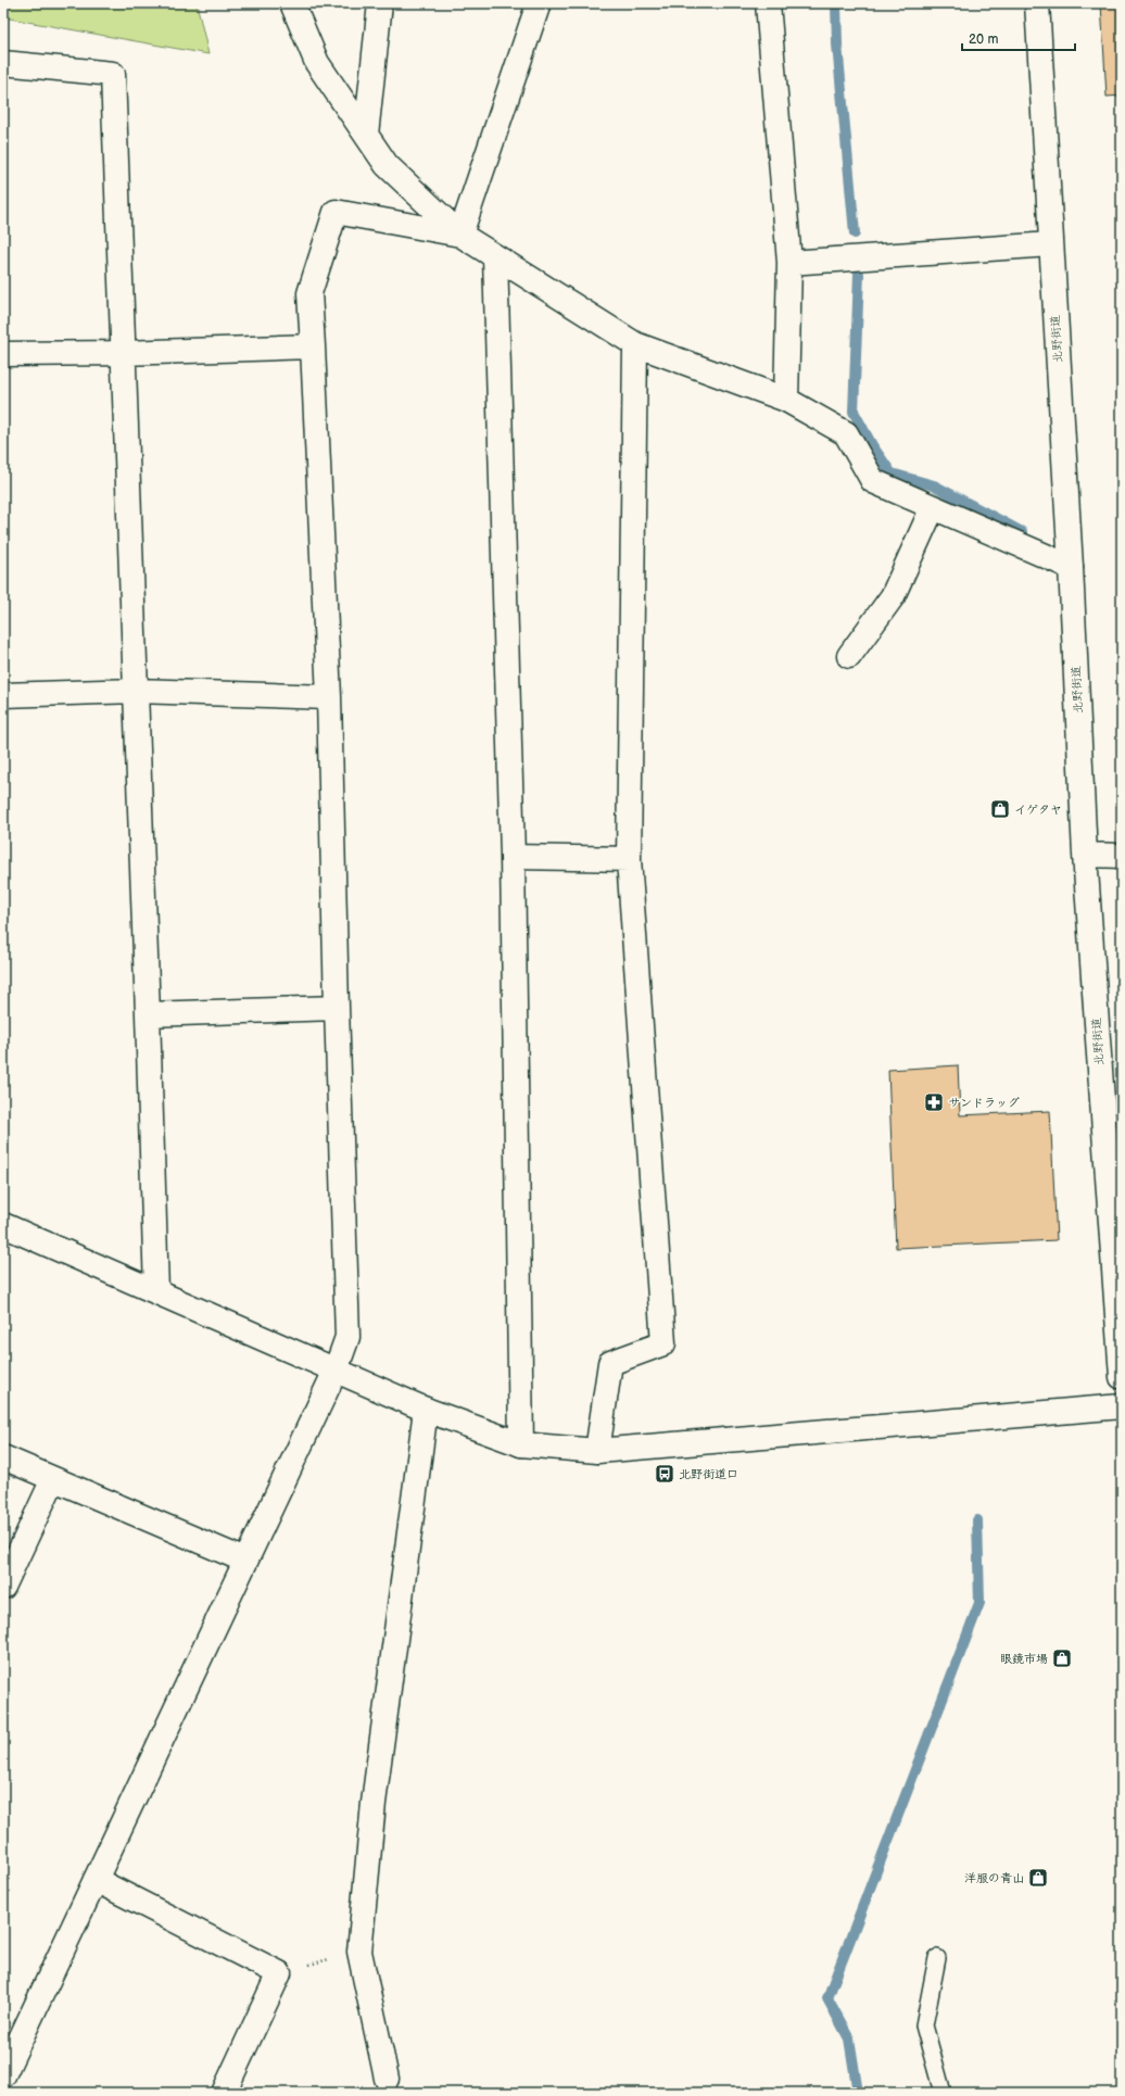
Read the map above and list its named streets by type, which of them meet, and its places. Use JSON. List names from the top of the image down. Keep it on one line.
{"streets":{"street":["北野街道"]},"places":{"shop":["イゲタヤ","眼鏡市場","洋服の青山"],"pharmacy":["サンドラッグ"],"bus stop":["北野街道口"]},"scale_bar":"20 m"}
